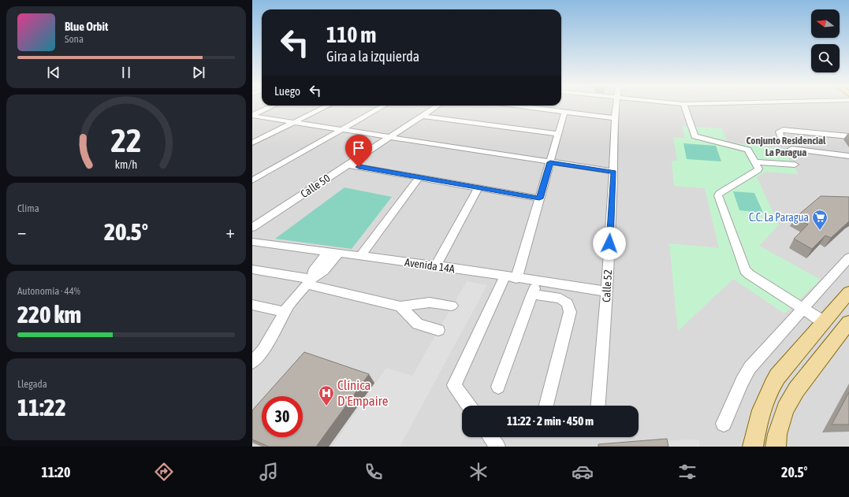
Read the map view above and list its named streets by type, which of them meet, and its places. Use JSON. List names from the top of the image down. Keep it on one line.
{"streets":{"street":["Calle 50","Avenida 14A","Calle 52"]},"crossings":[["Avenida 14A","Calle 52"]],"districts":["Conjunto Residencial La Paragua"],"places":{"supermarket":["C.C. La Paragua"],"hospital":["Clínica D'Empaire"]},"north":"left","page":{"turn":["110 m","Gira a la izquierda"],"song":["Blue Orbit","Sona"],"then":"Luego","tile":["Clima",["Autonomía · 44%","220 km"],["Llegada","11:22"]],"heat":["−","20.5°","+"],"limit":"30","trip":"11:22 · 2 min · 450 m","tabs":["11:20","20.5°"],"gauge":["22","km/h"]}}
